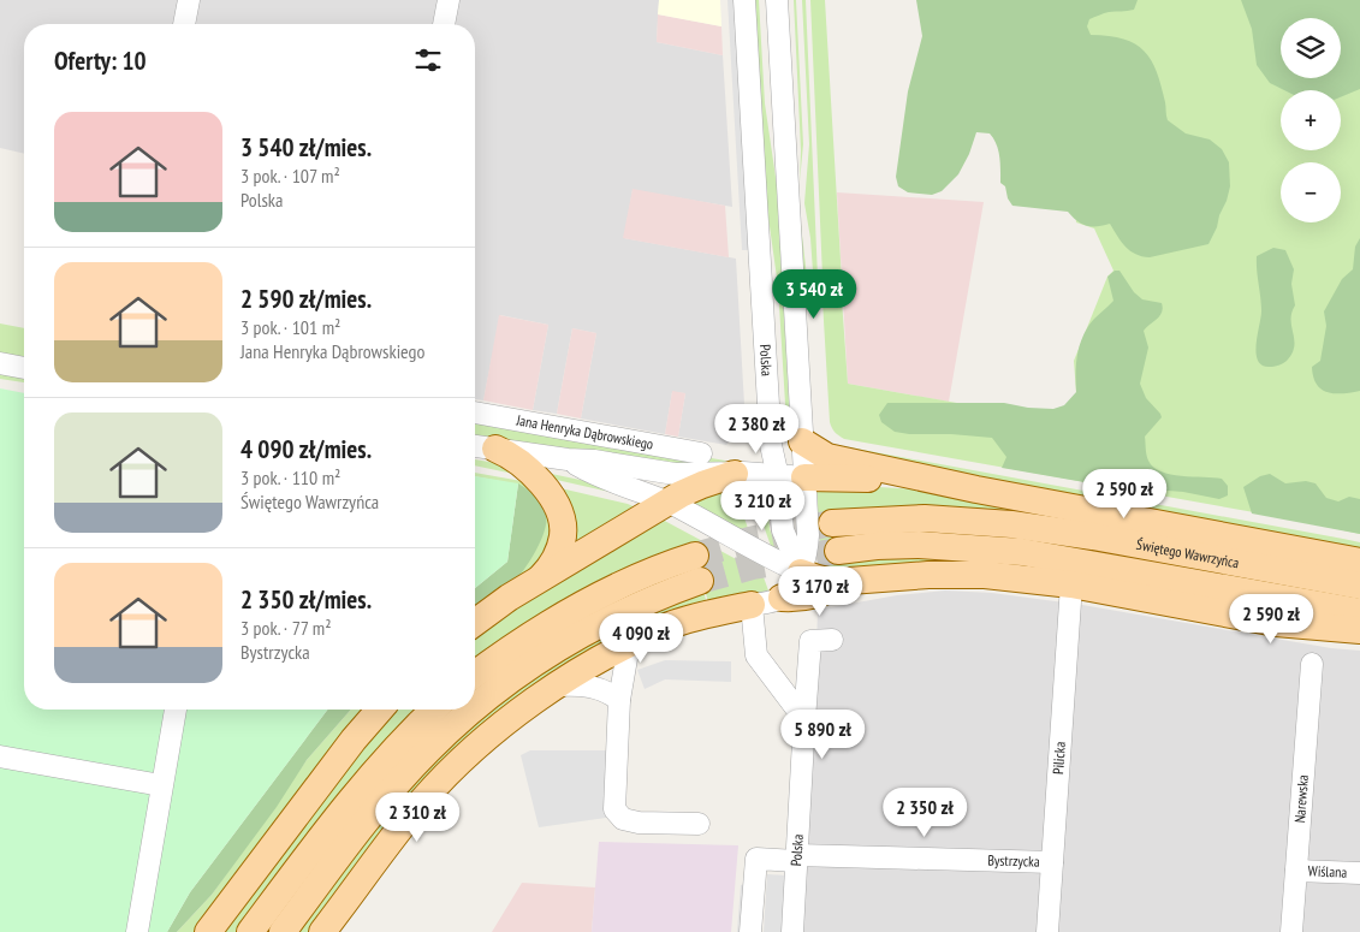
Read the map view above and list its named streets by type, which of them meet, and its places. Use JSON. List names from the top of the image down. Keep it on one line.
{"streets":{"main road":["Świętego Wawrzyńca"],"street":["Polska","Jana Henryka Dąbrowskiego","Pilicka","Narewska","Bystrzycka","Wiślana"]},"crossings":[["Polska","Jana Henryka Dąbrowskiego"],["Polska","Bystrzycka"],["Pilicka","Bystrzycka"],["Narewska","Wiślana"]],"page":{"map_buttons":["+","−"],"heading":"Oferty: 10","list":[{"name":"3 540 zł/mies.","note":"3 pok. · 107 m² · Polska"},{"name":"2 590 zł/mies.","note":"3 pok. · 101 m² · Jana Henryka Dąbrowskiego"},{"name":"4 090 zł/mies.","note":"3 pok. · 110 m² · Świętego Wawrzyńca"},{"name":"2 350 zł/mies.","note":"3 pok. · 77 m² · Bystrzycka"}],"price":["3 540 zł","2 380 zł","2 590 zł","3 210 zł","3 170 zł","2 590 zł","4 090 zł","5 890 zł","2 350 zł","2 310 zł"]}}
